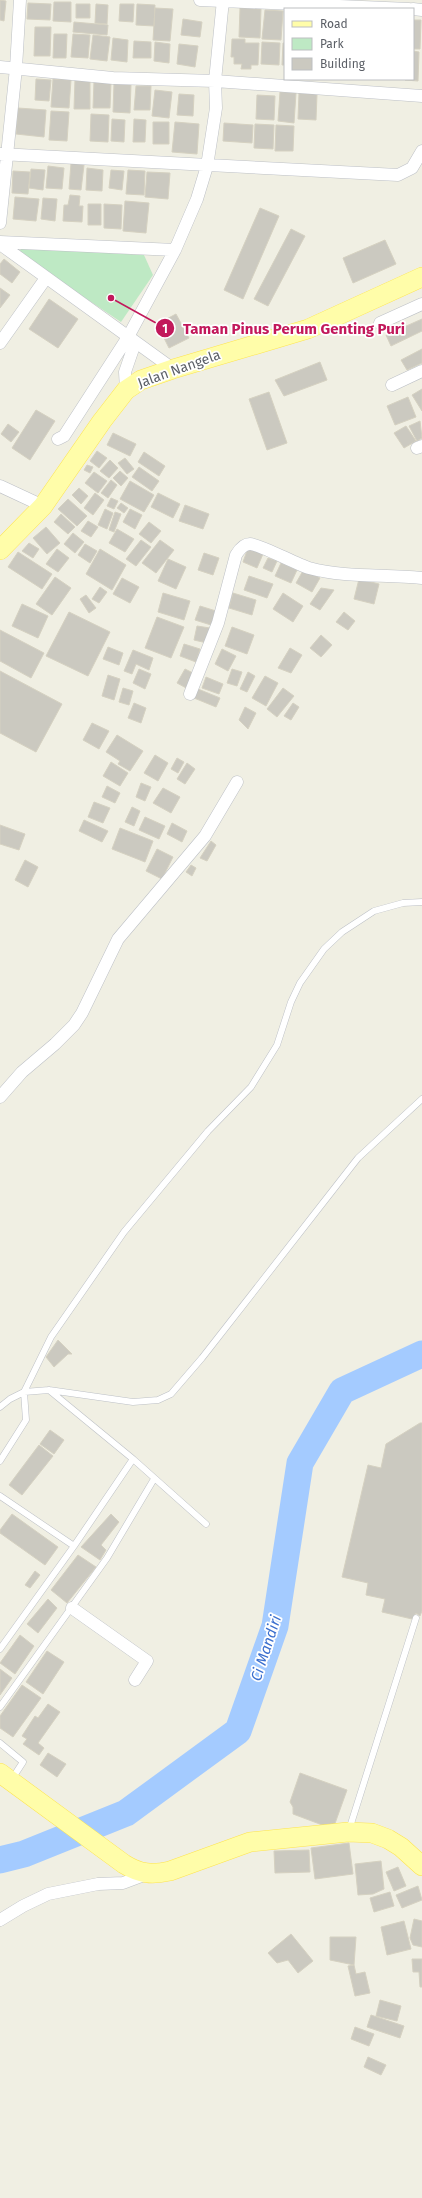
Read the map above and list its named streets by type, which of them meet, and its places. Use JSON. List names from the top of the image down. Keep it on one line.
{"streets":{"main road":["Jalan Nangela"]},"water":["Ci Mandiri"],"places":["Taman Pinus Perum Genting Puri"],"legend":["Road","Park","Building"]}
